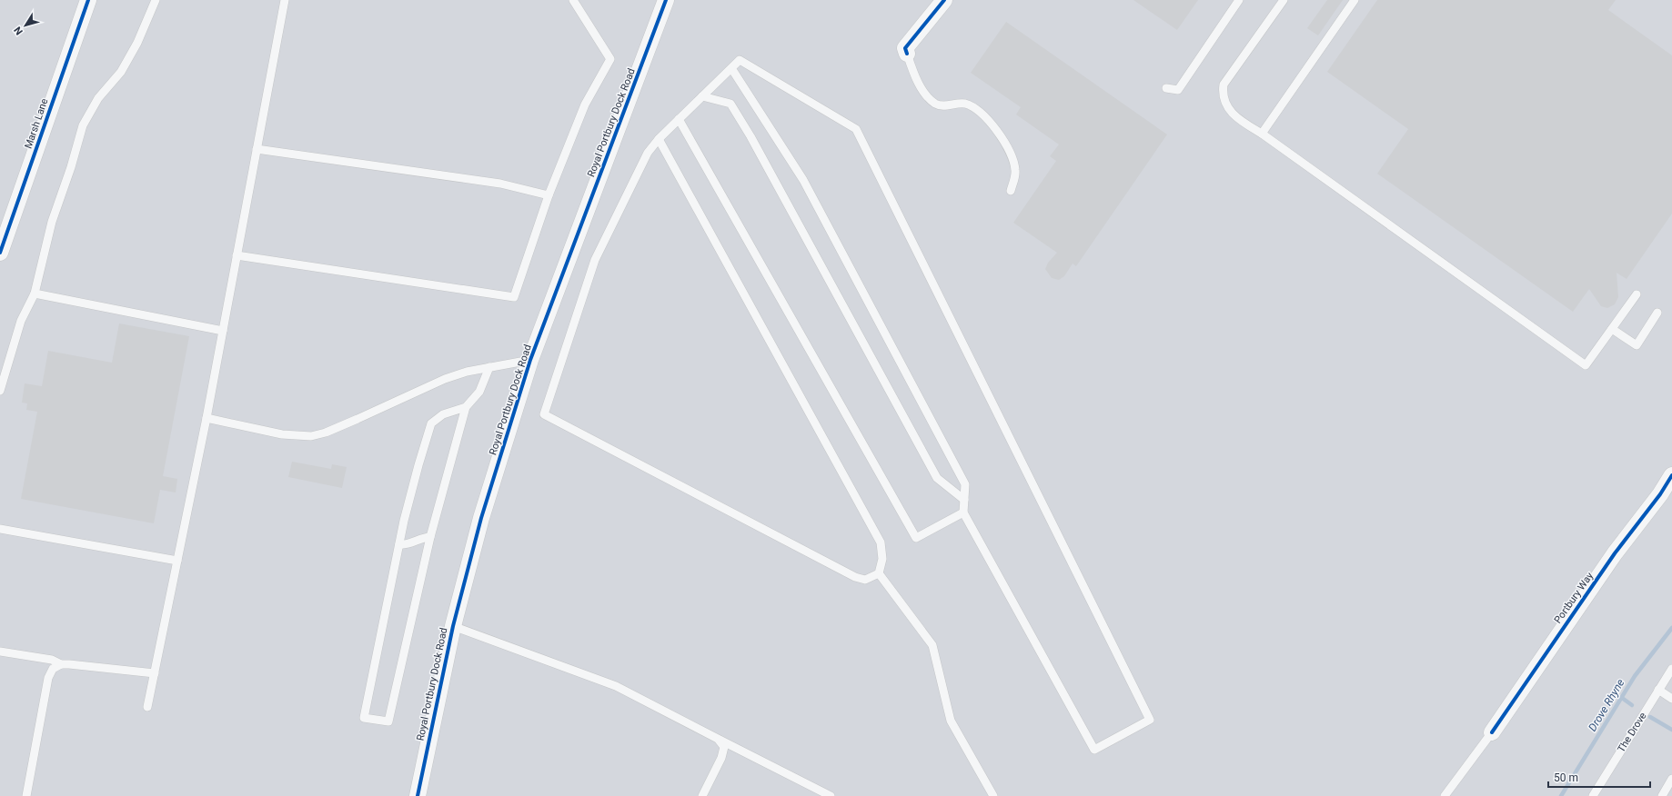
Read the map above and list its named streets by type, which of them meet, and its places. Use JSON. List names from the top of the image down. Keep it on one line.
{"streets":{"street":["Royal Portbury Dock Road","Marsh Lane","Portbury Way"],"lane":["The Drove"]},"water":["Drove Rhyne"],"scale_bar":"50 m","north":"bottom left"}
